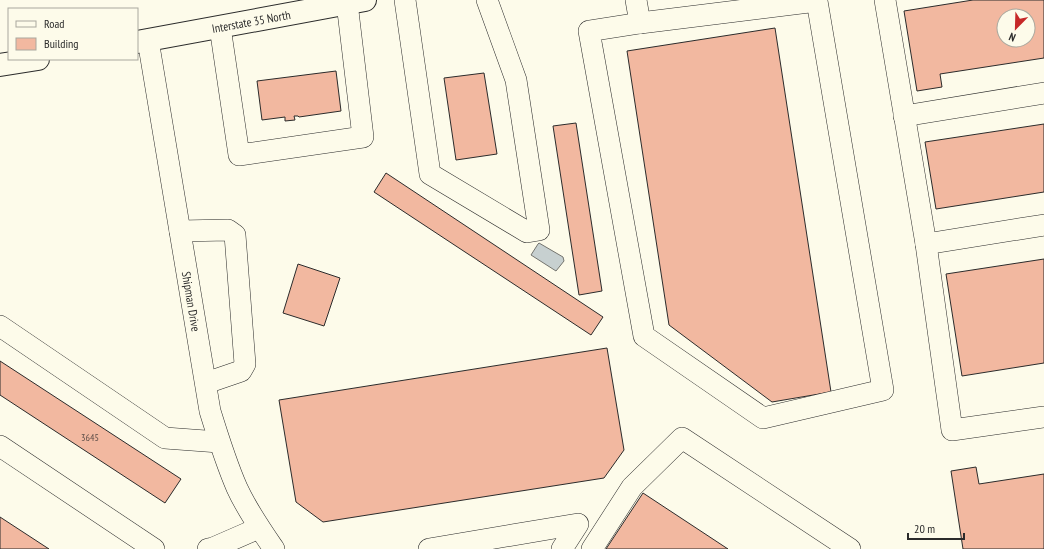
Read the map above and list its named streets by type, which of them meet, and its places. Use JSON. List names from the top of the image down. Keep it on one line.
{"streets":{"main road":["Interstate 35 North"],"street":["Shipman Drive"]},"crossings":[["Interstate 35 North","Shipman Drive"]],"house_numbers":["3645"],"legend":["Road","Building"],"scale_bar":"20 m","north":"bottom left"}
